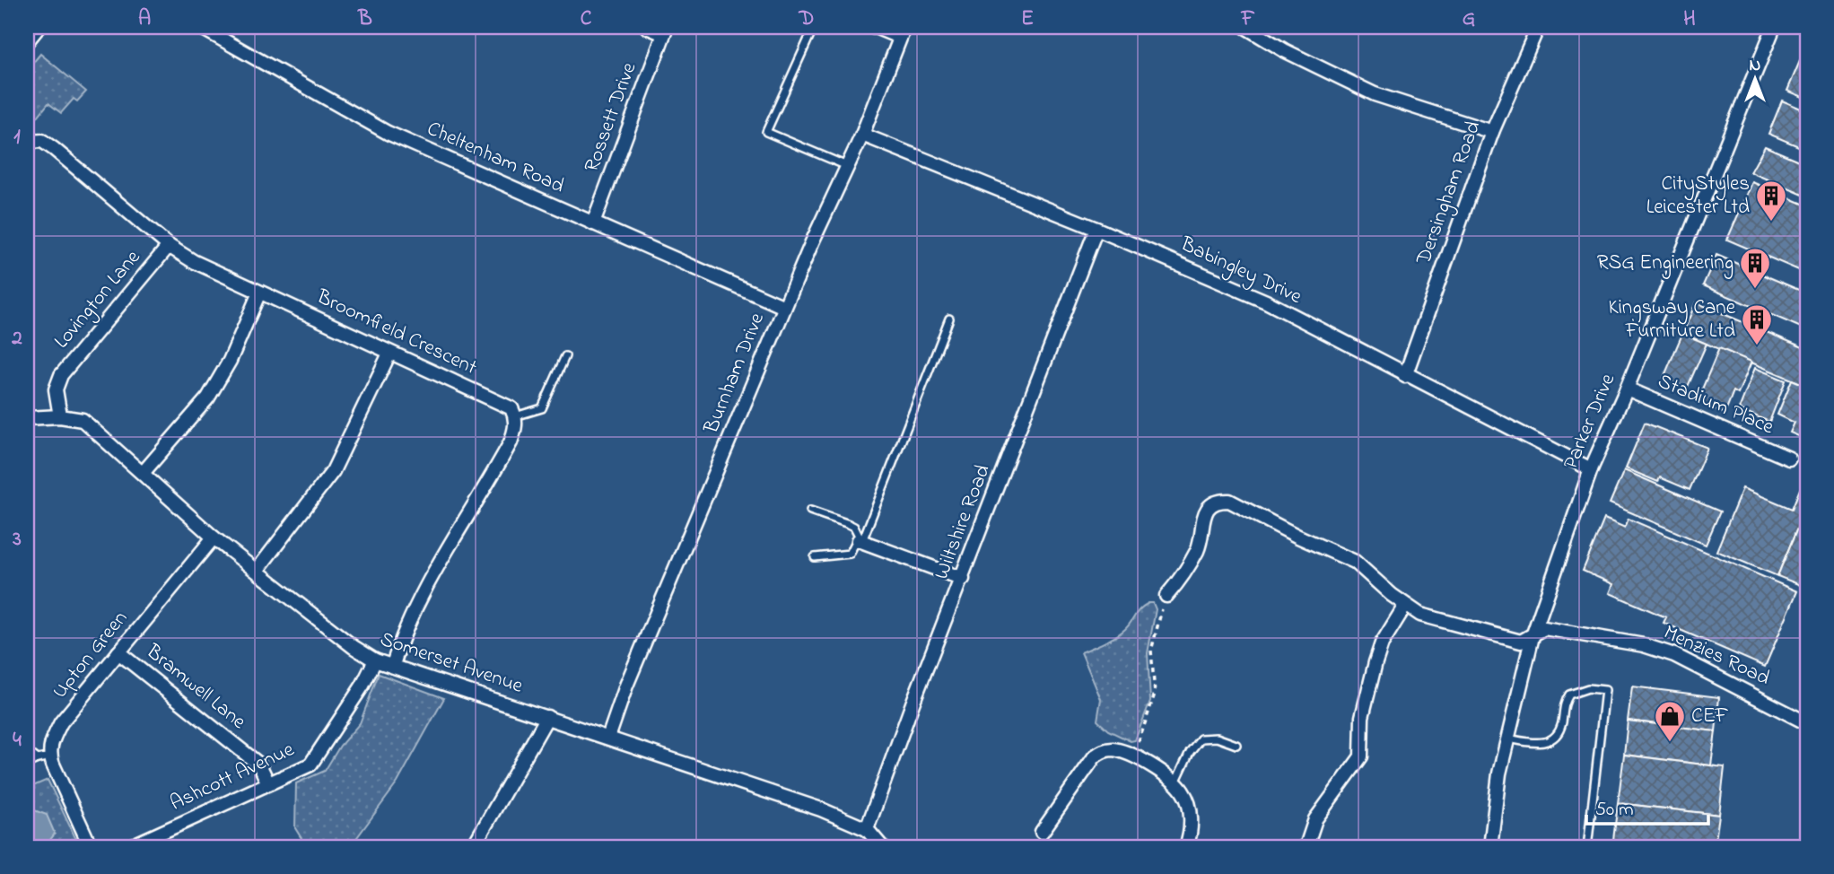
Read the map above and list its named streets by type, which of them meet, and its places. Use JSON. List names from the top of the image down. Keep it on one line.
{"streets":{"street":["Rossett Drive","Cheltenham Road","Dersingham Road","Babingley Drive","Lovington Lane","Broomfield Crescent","Burnham Drive","Stadium Place","Parker Drive","Wiltshire Road","Upton Green","Menzies Road","Somerset Avenue","Bramwell Lane","Ashcott Avenue"]},"crossings":[["Rossett Drive","Cheltenham Road"],["Cheltenham Road","Burnham Drive"],["Dersingham Road","Babingley Drive"],["Babingley Drive","Burnham Drive"],["Babingley Drive","Parker Drive"],["Babingley Drive","Wiltshire Road"],["Lovington Lane","Broomfield Crescent"],["Lovington Lane","Somerset Avenue"],["Burnham Drive","Somerset Avenue"],["Stadium Place","Parker Drive"],["Parker Drive","Menzies Road"],["Wiltshire Road","Somerset Avenue"],["Upton Green","Somerset Avenue"],["Upton Green","Bramwell Lane"],["Somerset Avenue","Ashcott Avenue"],["Bramwell Lane","Ashcott Avenue"]],"places":{"building":["CityStyles Leicester Ltd","RSG Engineering","Kingsway Cane Furniture Ltd"],"shop":["CEF"]},"scale_bar":"50 m","north":"top","grid":{"columns":["A","B","C","D","E","F","G","H"],"rows":["1","2","3","4"]}}
